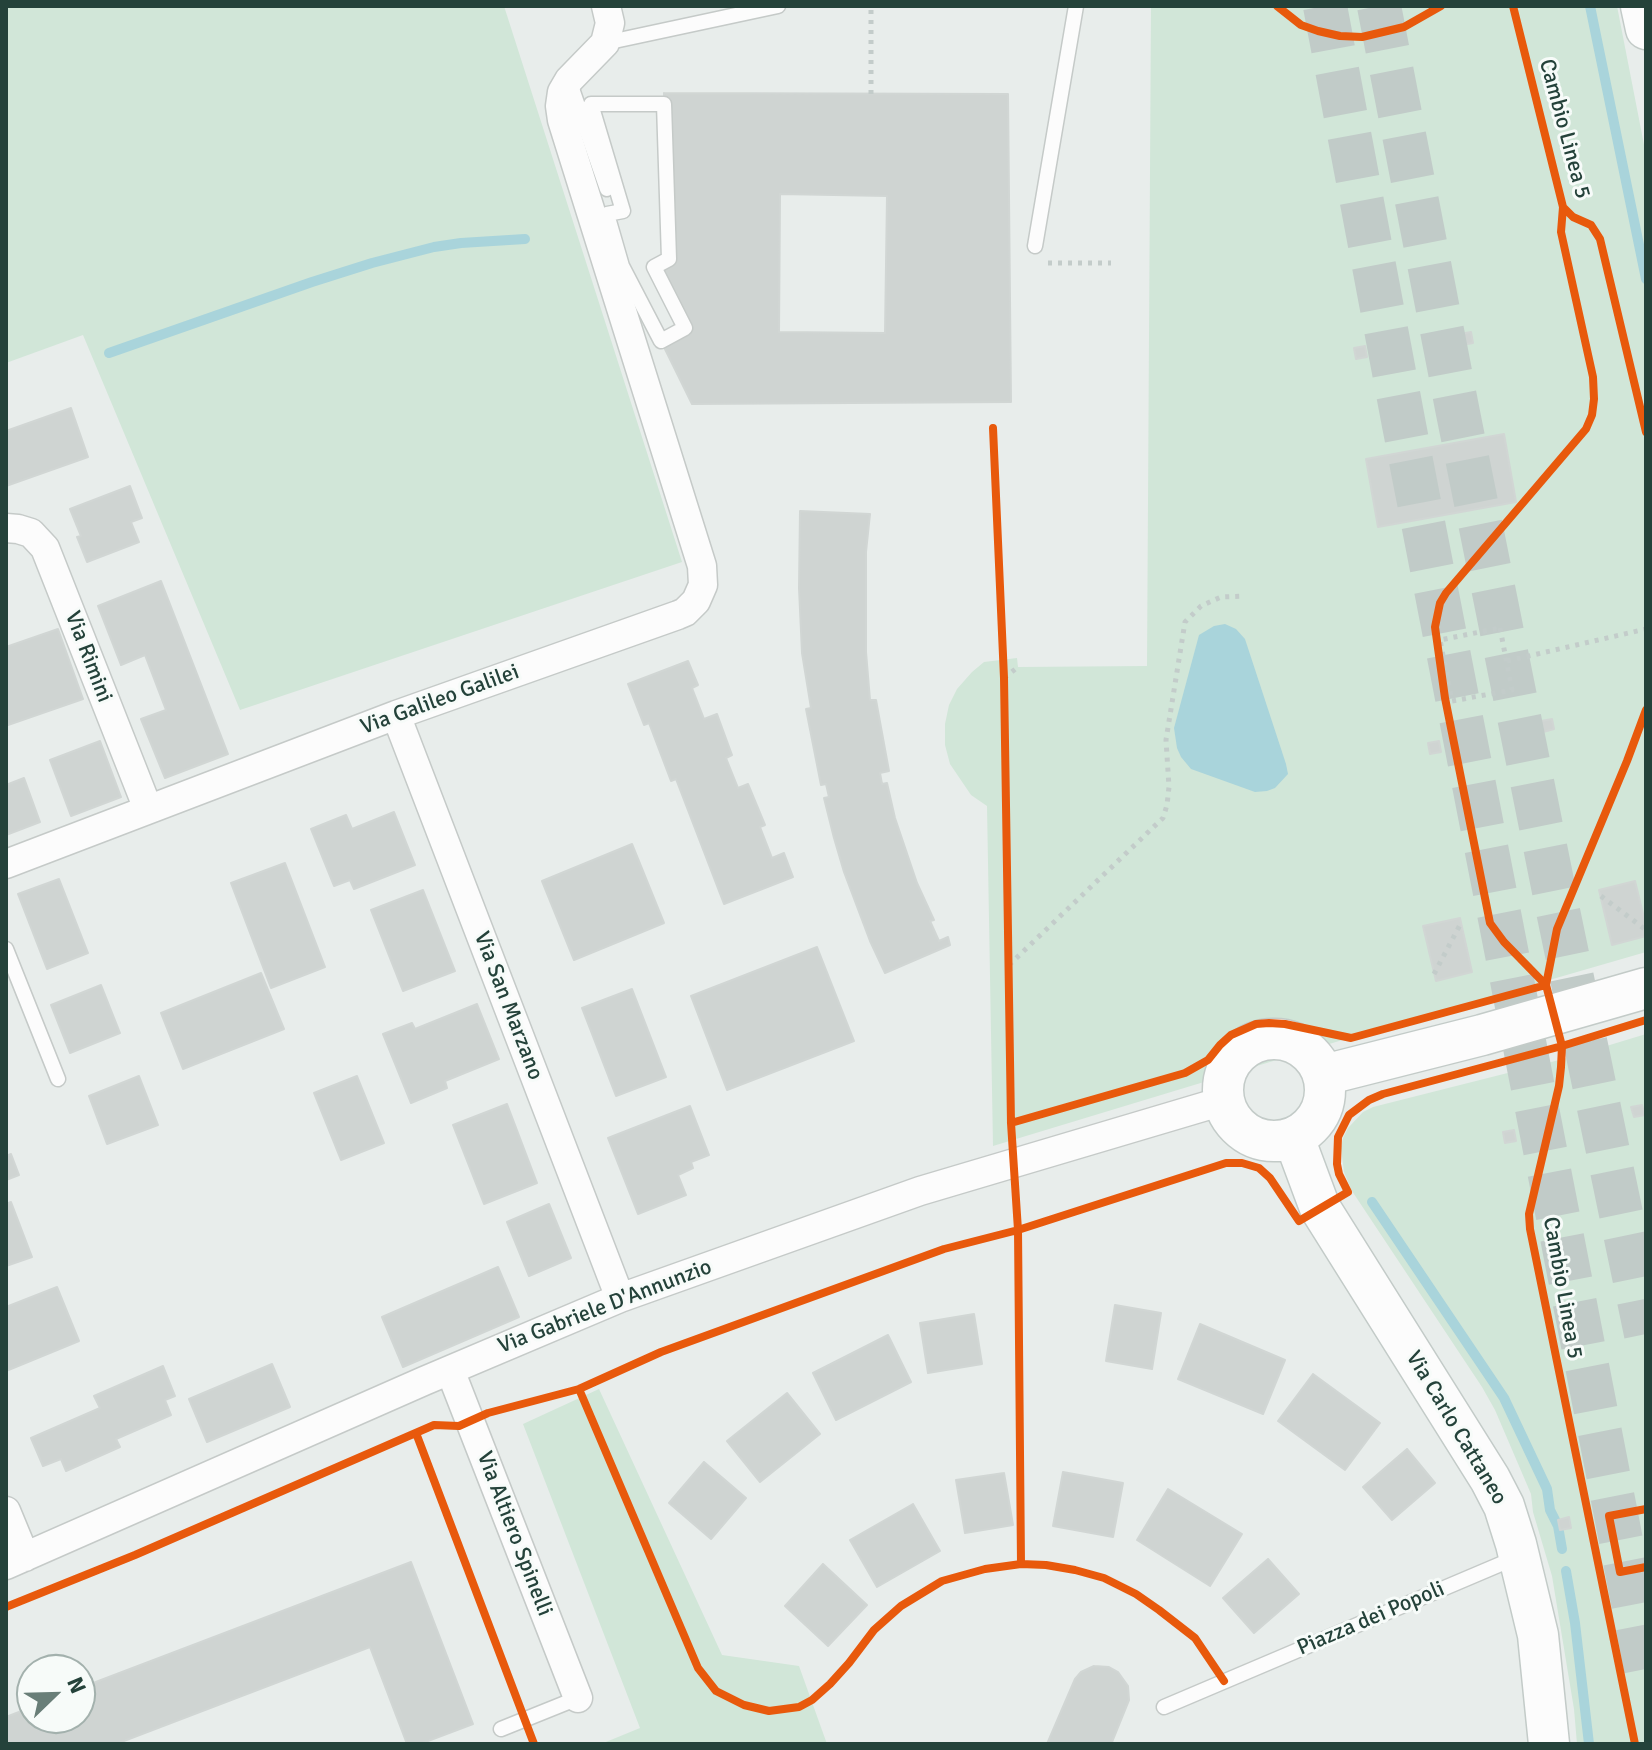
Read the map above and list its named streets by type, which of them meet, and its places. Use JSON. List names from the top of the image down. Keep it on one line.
{"streets":{"street":["Via Rimini","Via Galileo Galilei","Via San Marzano","Via Gabriele D'Annunzio","Via Carlo Cattaneo","Via Altiero Spinelli"],"lane":["Piazza dei Popoli"],"cycle path":["Cambio Linea 5"]},"crossings":[["Via Rimini","Via Galileo Galilei"],["Via Galileo Galilei","Via San Marzano"],["Via San Marzano","Via Gabriele D'Annunzio"],["Via Gabriele D'Annunzio","Via Carlo Cattaneo"],["Via Gabriele D'Annunzio","Via Altiero Spinelli"],["Via Carlo Cattaneo","Piazza dei Popoli"]],"north":"top right"}
